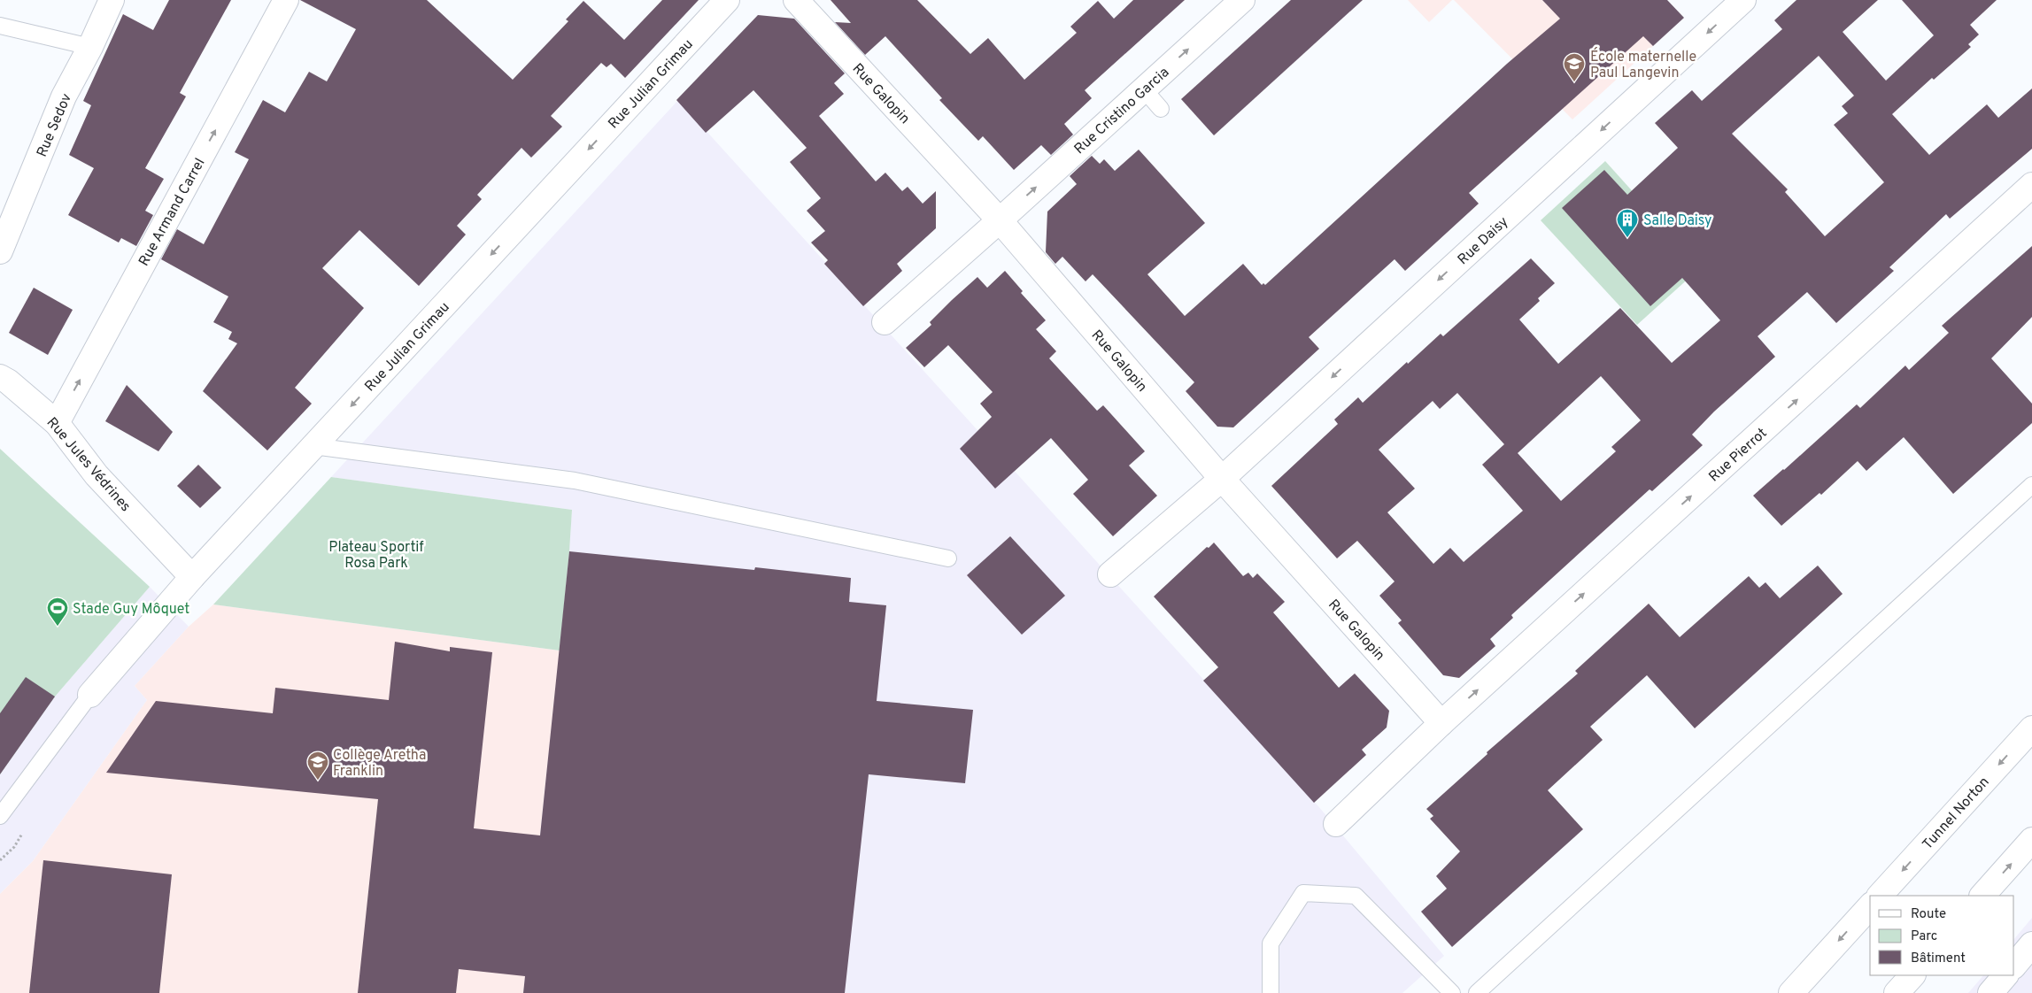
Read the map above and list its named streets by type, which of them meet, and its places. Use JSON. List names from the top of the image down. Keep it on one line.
{"streets":{"main road":["Rue Julian Grimau","Rue Galopin","Rue Cristino Garcia","Rue Sedov","Rue Armand Carrel","Rue Daisy","Rue Pierrot","Rue Jules Védrines","Tunnel Norton"]},"crossings":[["Rue Julian Grimau","Rue Jules Védrines"],["Rue Galopin","Rue Cristino Garcia"],["Rue Galopin","Rue Daisy"],["Rue Galopin","Rue Pierrot"],["Rue Armand Carrel","Rue Jules Védrines"]],"one_way":["Rue Julian Grimau","Rue Cristino Garcia","Rue Armand Carrel","Rue Daisy","Rue Pierrot"],"parks":["Plateau Sportif Rosa Park"],"places":{"school or university":["École maternelle Paul Langevin","Collège Aretha Franklin"],"building":["Salle Daisy"],"sports":["Stade Guy Môquet"]},"legend":["Route","Parc","Bâtiment"]}
